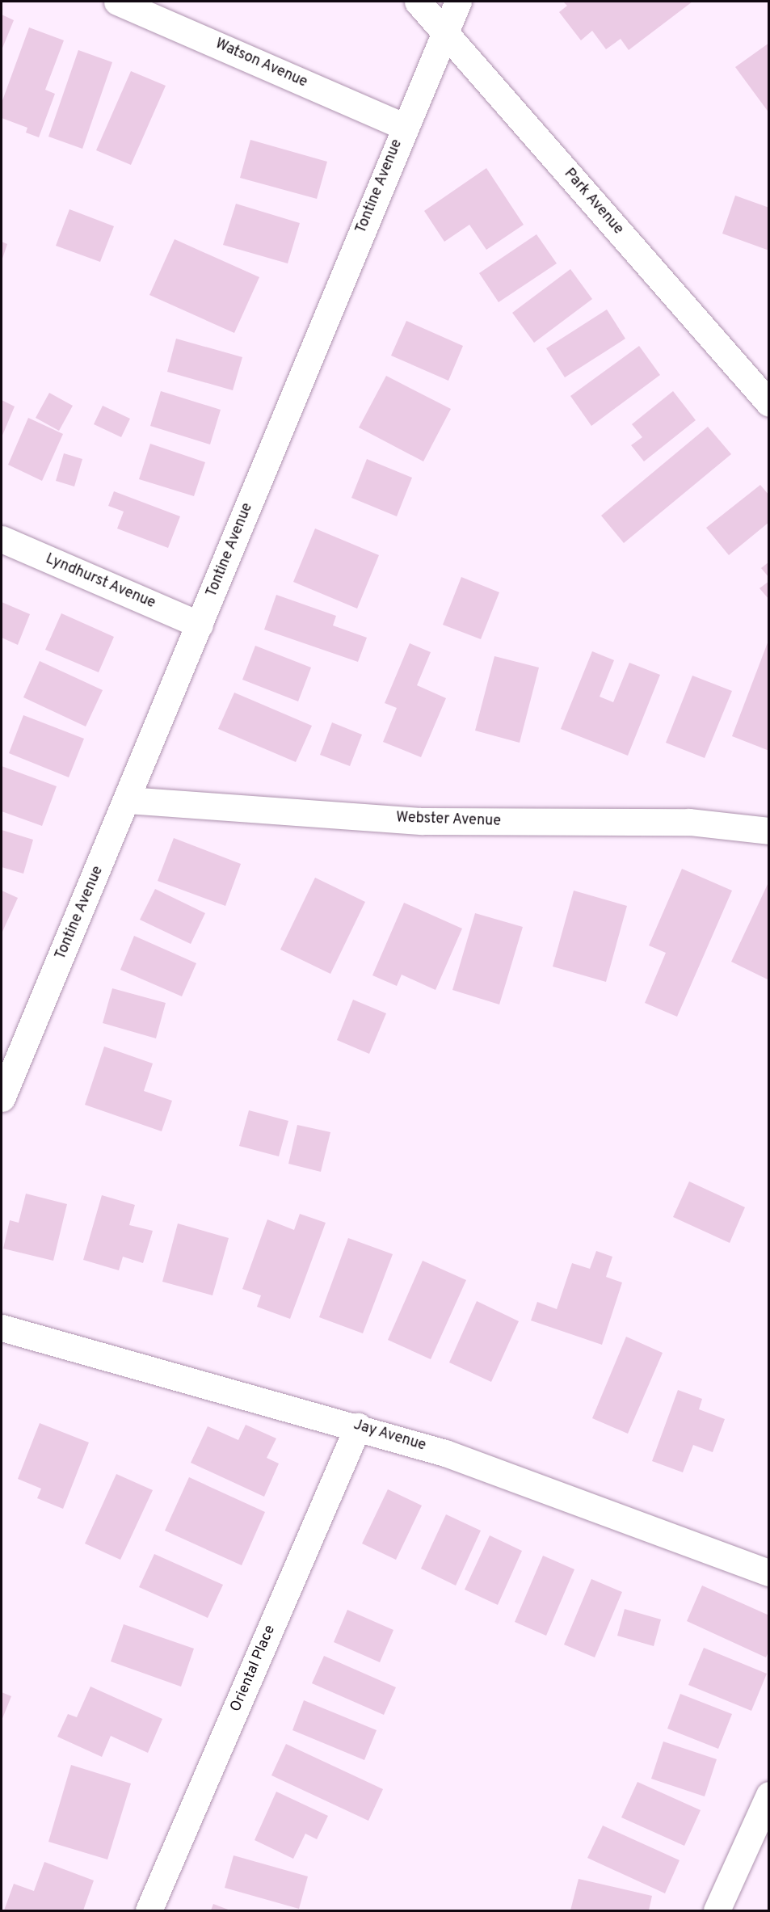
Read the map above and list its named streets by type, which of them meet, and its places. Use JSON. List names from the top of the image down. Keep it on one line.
{"streets":{"street":["Watson Avenue","Tontine Avenue","Park Avenue","Lyndhurst Avenue","Webster Avenue","Jay Avenue","Oriental Place"]},"crossings":[["Watson Avenue","Tontine Avenue"],["Tontine Avenue","Park Avenue"],["Tontine Avenue","Lyndhurst Avenue"],["Tontine Avenue","Webster Avenue"],["Jay Avenue","Oriental Place"]]}
